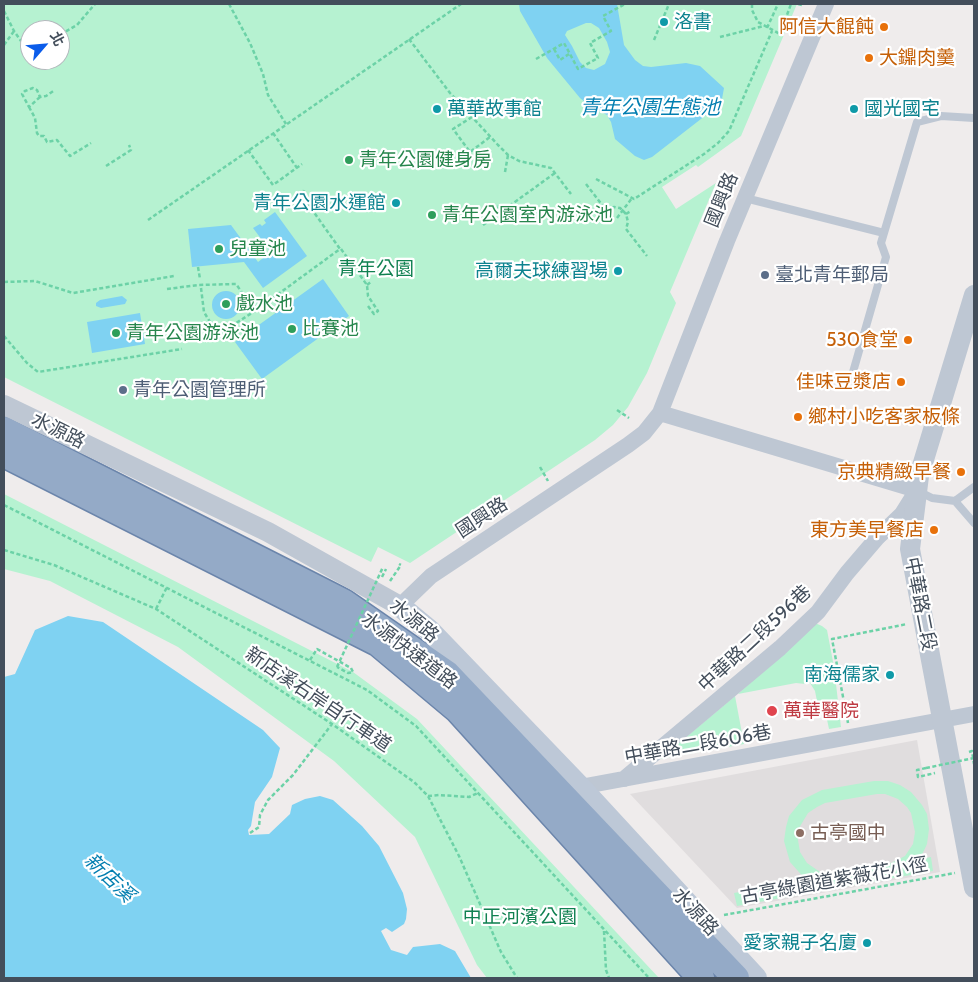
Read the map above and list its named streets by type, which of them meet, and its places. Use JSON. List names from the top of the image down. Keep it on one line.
{"streets":{"highway":["水源快速道路"],"main road":["水源路"],"street":["國興路","中華路二段","中華路二段596巷","中華路二段606巷"],"path":["新店溪右岸自行車道","古亭綠園道紫薇花小徑"]},"crossings":[["國興路","水源路"],["水源路","中華路二段606巷"],["水源路","古亭綠園道紫薇花小徑"],["中華路二段","中華路二段596巷"],["中華路二段","中華路二段606巷"],["中華路二段","古亭綠園道紫薇花小徑"],["中華路二段596巷","中華路二段606巷"]],"water":["青年公園生態池","新店溪"],"parks":["青年公園","中正河濱公園"],"places":["洛書","阿信大餛飩","大鐤肉羹","萬華故事館","國光國宅","青年公園健身房","青年公園水運館","青年公園室內游泳池","兒童池","高爾夫球練習場","臺北青年郵局","戲水池","比賽池","青年公園游泳池","530食堂","佳味豆漿店","青年公園管理所","鄉村小吃客家板條","京典精緻早餐","東方美早餐店","南海儒家","萬華醫院","古亭國中","愛家親子名廈"],"north":"top right"}
